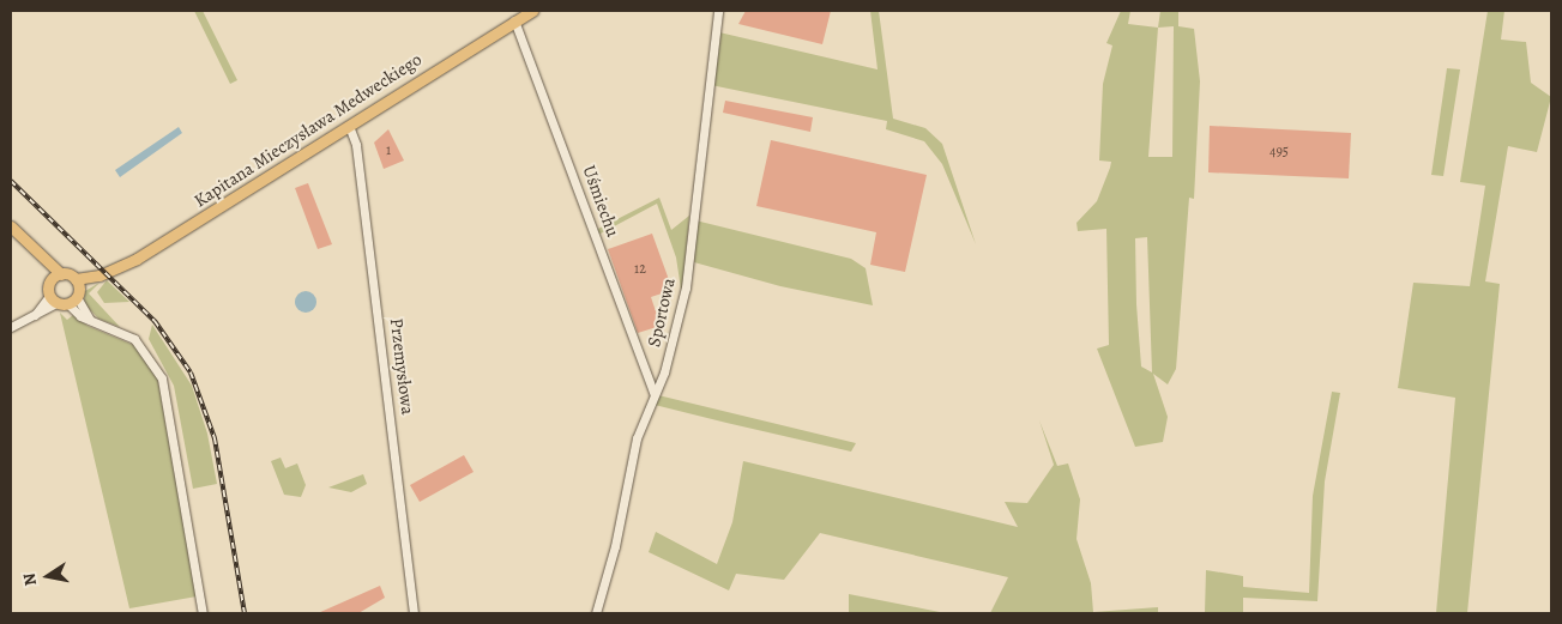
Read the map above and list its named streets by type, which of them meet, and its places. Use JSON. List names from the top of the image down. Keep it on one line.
{"streets":{"main road":["Kapitana Mieczysława Medweckiego"],"street":["Uśmiechu","Sportowa","Przemysłowa"]},"crossings":[["Kapitana Mieczysława Medweckiego","Uśmiechu"],["Kapitana Mieczysława Medweckiego","Przemysłowa"],["Uśmiechu","Sportowa"]],"house_numbers":["1","495","12"],"north":"left"}
